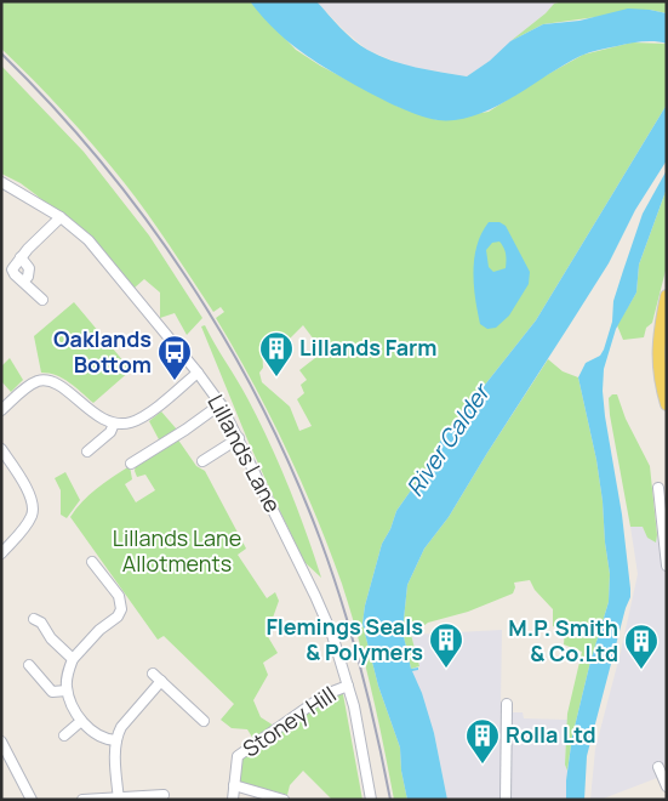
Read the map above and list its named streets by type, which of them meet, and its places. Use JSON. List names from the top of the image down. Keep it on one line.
{"streets":{"street":["Lillands Lane","Stoney Hill"]},"crossings":[["Lillands Lane","Stoney Hill"]],"water":["River Calder"],"parks":["Lillands Lane Allotments"],"places":{"building":["Lillands Farm","Flemings Seals & Polymers","M.P. Smith & Co.Ltd","Rolla Ltd"],"bus stop":["Oaklands Bottom"]}}
